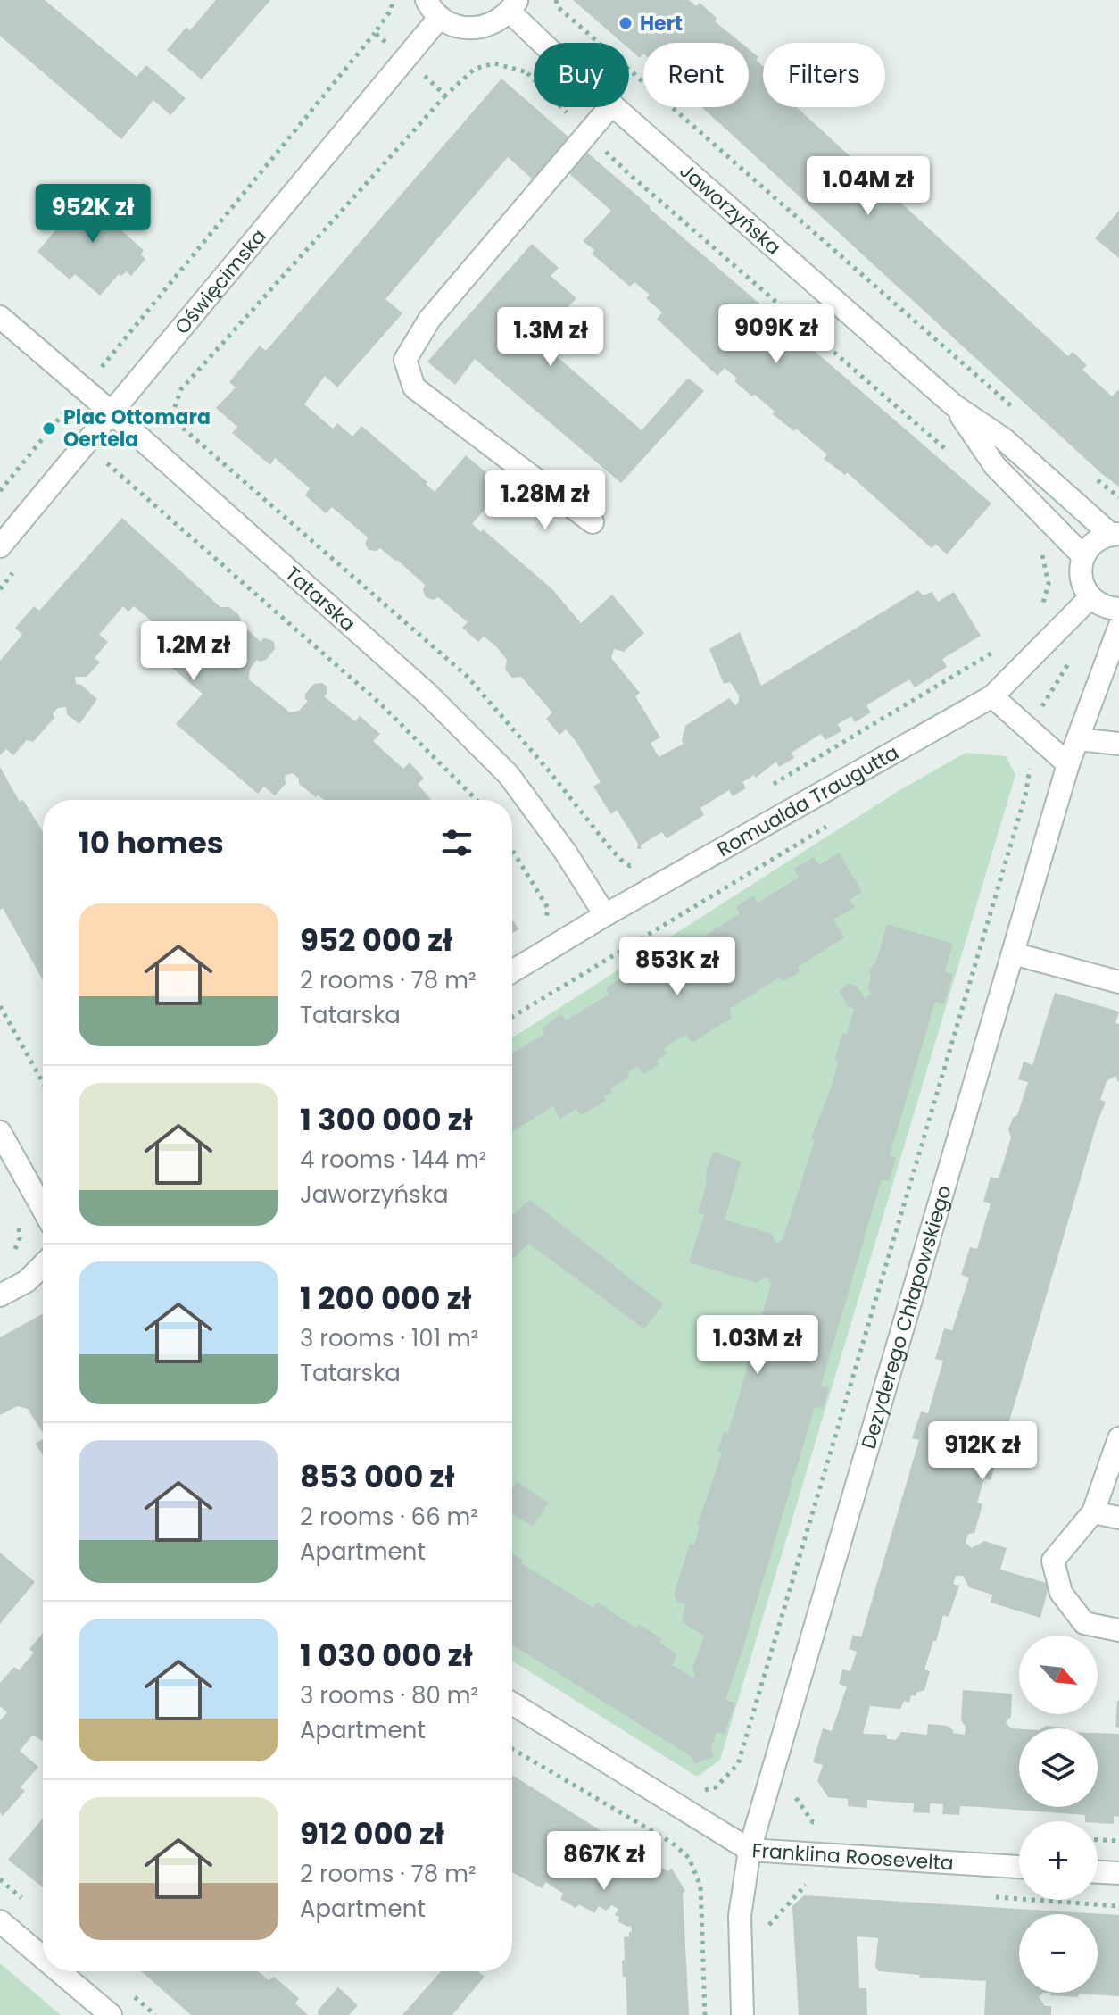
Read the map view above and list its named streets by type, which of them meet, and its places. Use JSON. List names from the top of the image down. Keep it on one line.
{"streets":{"street":["Jaworzyńska","Oświęcimska","Tatarska","Romualda Traugutta","Dezyderego Chłapowskiego","Franklina Roosevelta"]},"crossings":[["Oświęcimska","Tatarska"],["Tatarska","Romualda Traugutta"],["Dezyderego Chłapowskiego","Franklina Roosevelta"]],"places":["Hert","Plac Ottomara Oertela"],"north":"bottom right","page":{"chip":["Buy","Rent","Filters"],"price":["1.04M zł","952K zł","909K zł","1.3M zł","1.28M zł","1.2M zł","853K zł","1.03M zł","912K zł","867K zł"],"heading":"10 homes","list":[{"name":"952 000 zł","note":"2 rooms · 78 m² · Tatarska"},{"name":"1 300 000 zł","note":"4 rooms · 144 m² · Jaworzyńska"},{"name":"1 200 000 zł","note":"3 rooms · 101 m² · Tatarska"},{"name":"853 000 zł","note":"2 rooms · 66 m² · Apartment"},{"name":"1 030 000 zł","note":"3 rooms · 80 m² · Apartment"},{"name":"912 000 zł","note":"2 rooms · 78 m² · Apartment"}],"map_buttons":["+","−"]}}
